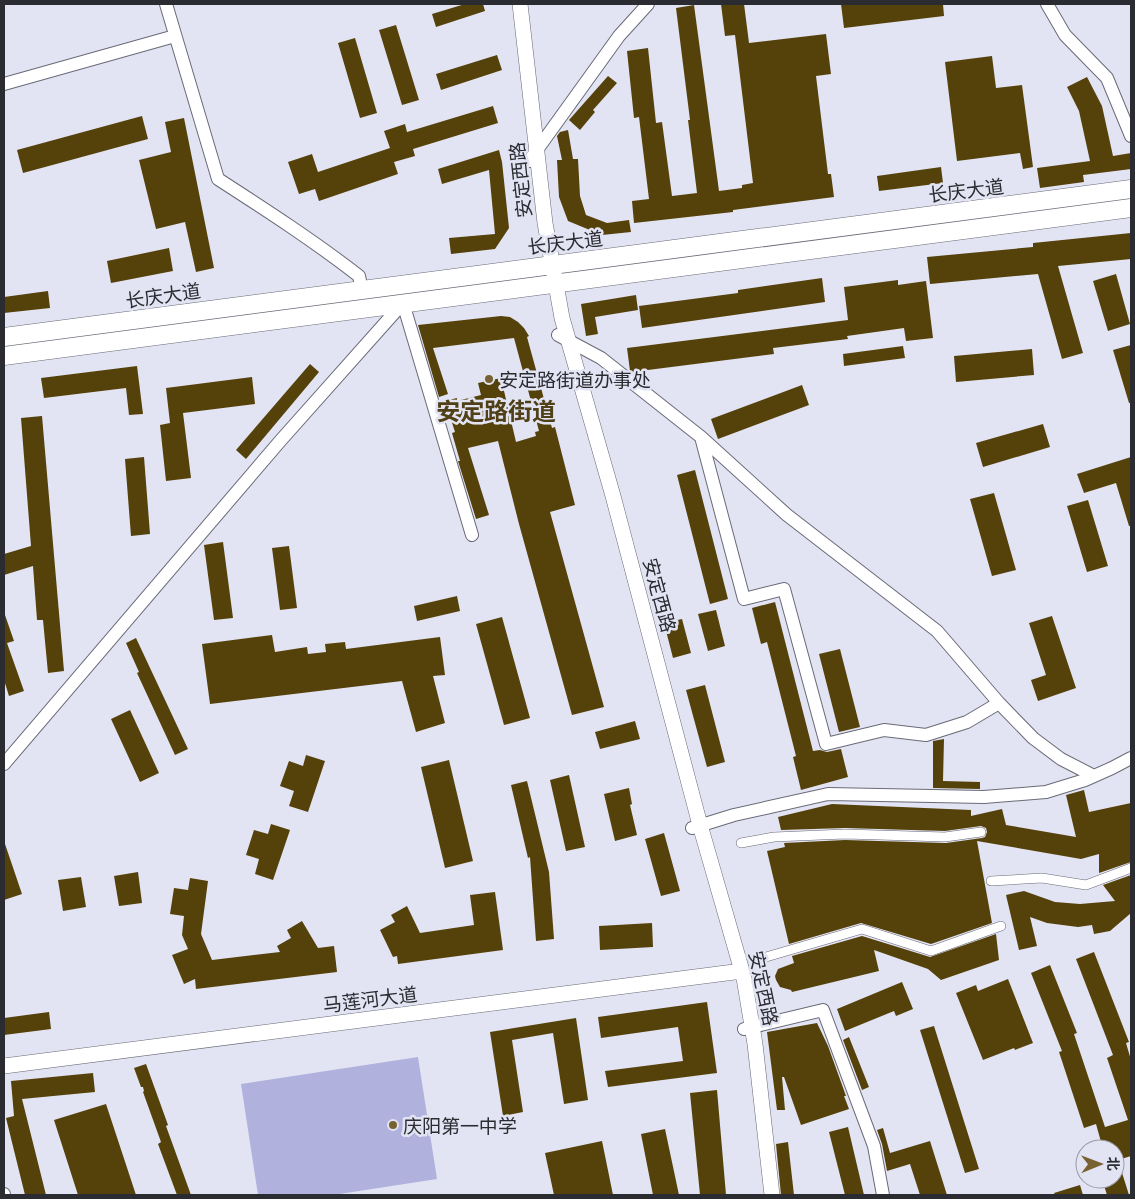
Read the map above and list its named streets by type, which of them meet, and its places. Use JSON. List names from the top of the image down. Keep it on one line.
{"streets":{"main road":["长庆大道"],"street":["安定西路","马莲河大道"]},"crossings":[["安定西路","长庆大道"],["安定西路","马莲河大道"]],"districts":["安定路街道"],"places":["安定路街道办事处","庆阳第一中学"],"north":"right"}
